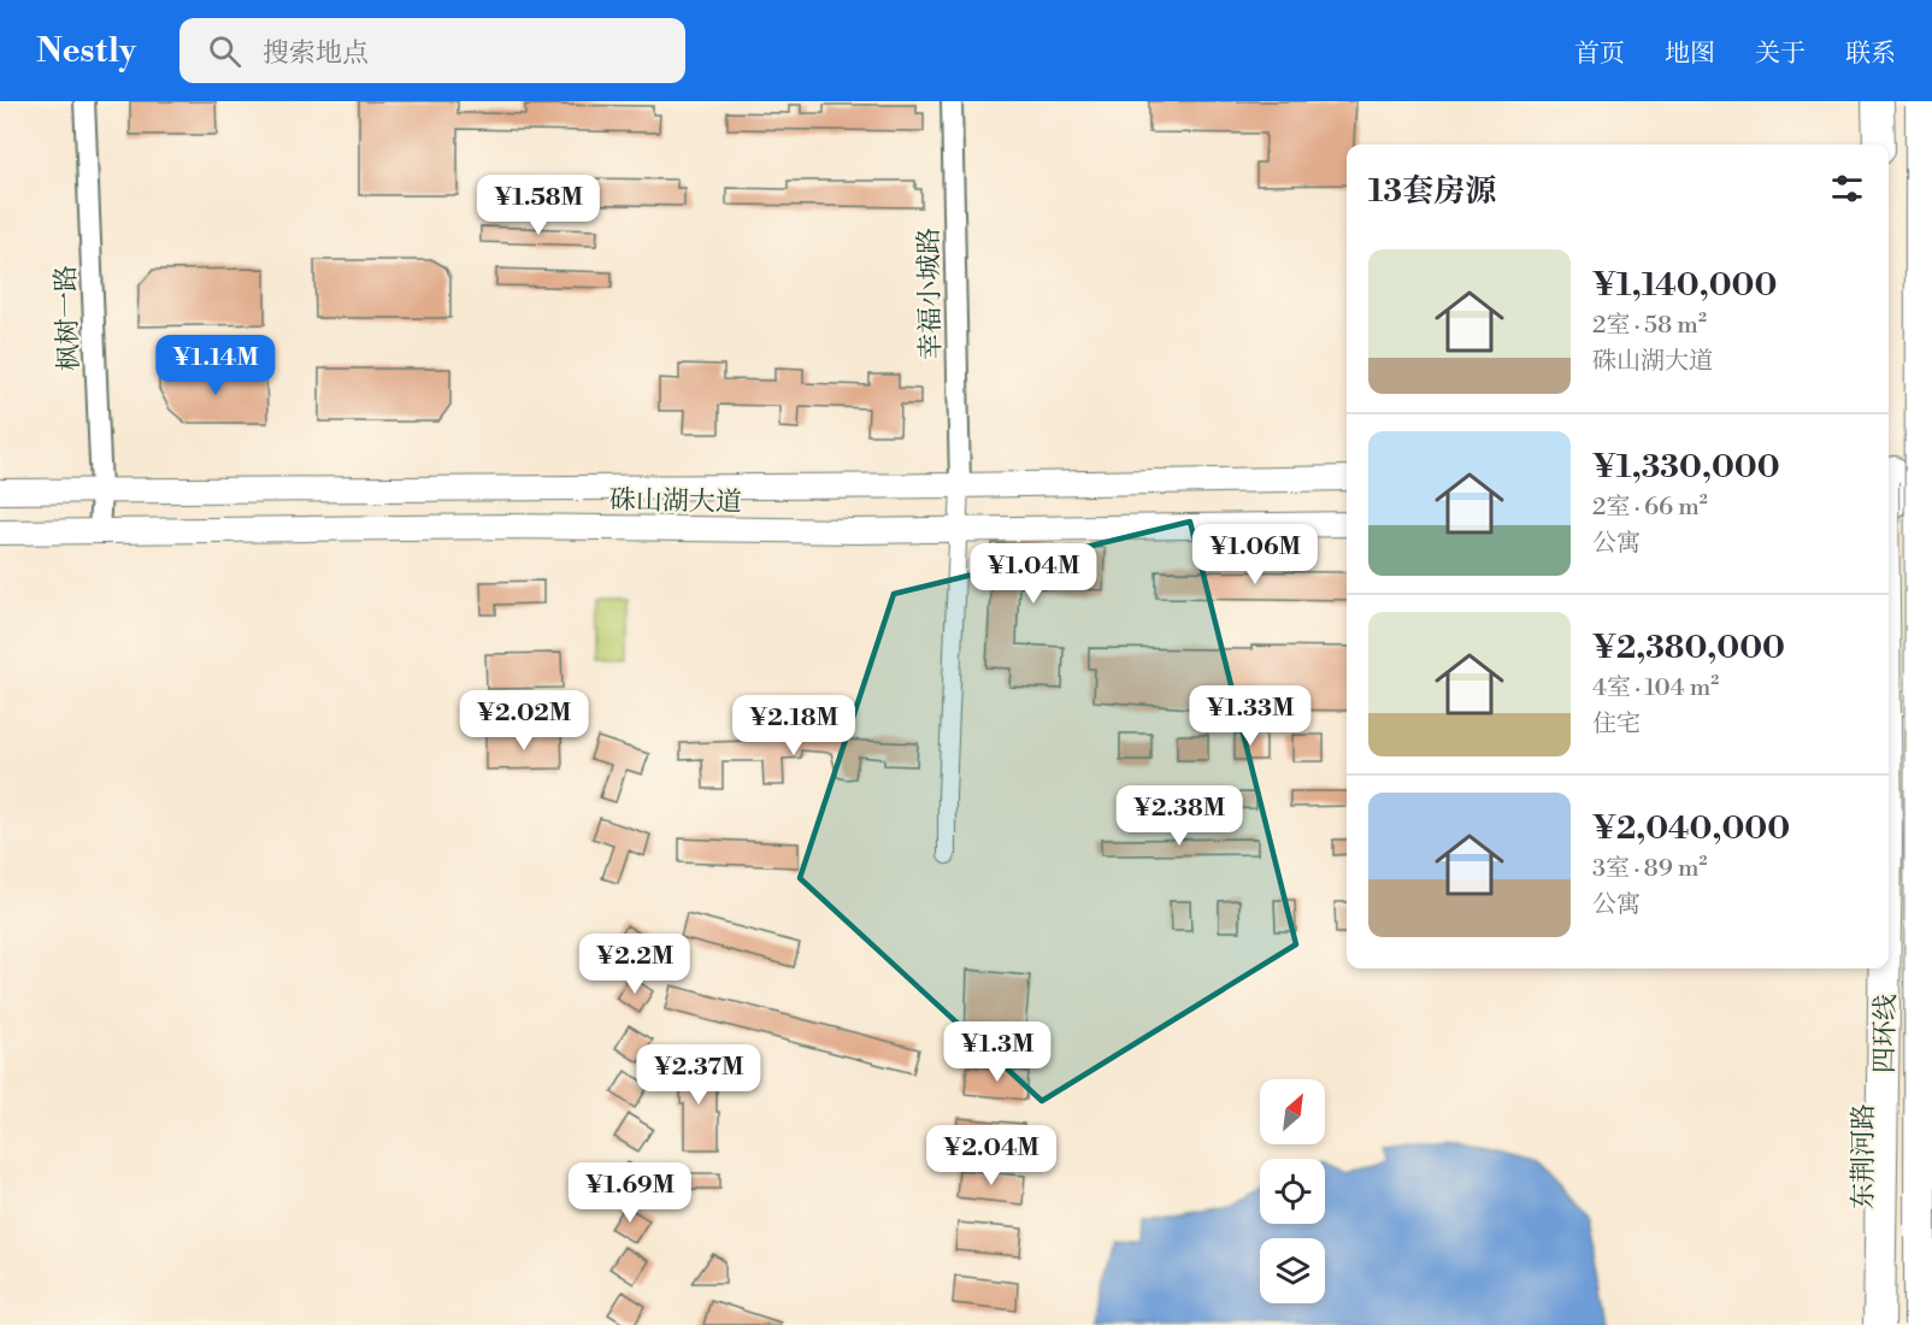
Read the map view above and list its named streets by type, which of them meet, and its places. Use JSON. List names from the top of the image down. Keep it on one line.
{"streets":{"highway":["四环线"],"main road":["硃山湖大道","东荆河路"],"street":["幸福小城路","枫树一路"]},"crossings":[["幸福小城路","硃山湖大道"],["枫树一路","硃山湖大道"]],"north":"top right","page":{"header":"Nestly","search":"搜索地点","nav":["首页","地图","关于","联系"],"heading":"13套房源","price":["¥1.58M","¥1.14M","¥1.06M","¥1.04M","¥1.33M","¥2.02M","¥2.18M","¥2.38M","¥2.2M","¥1.3M","¥2.37M","¥2.04M","¥1.69M"],"list":[{"name":"¥1,140,000","note":"2室 · 58 m² · 硃山湖大道"},{"name":"¥1,330,000","note":"2室 · 66 m² · 公寓"},{"name":"¥2,380,000","note":"4室 · 104 m² · 住宅"},{"name":"¥2,040,000","note":"3室 · 89 m² · 公寓"}]}}
